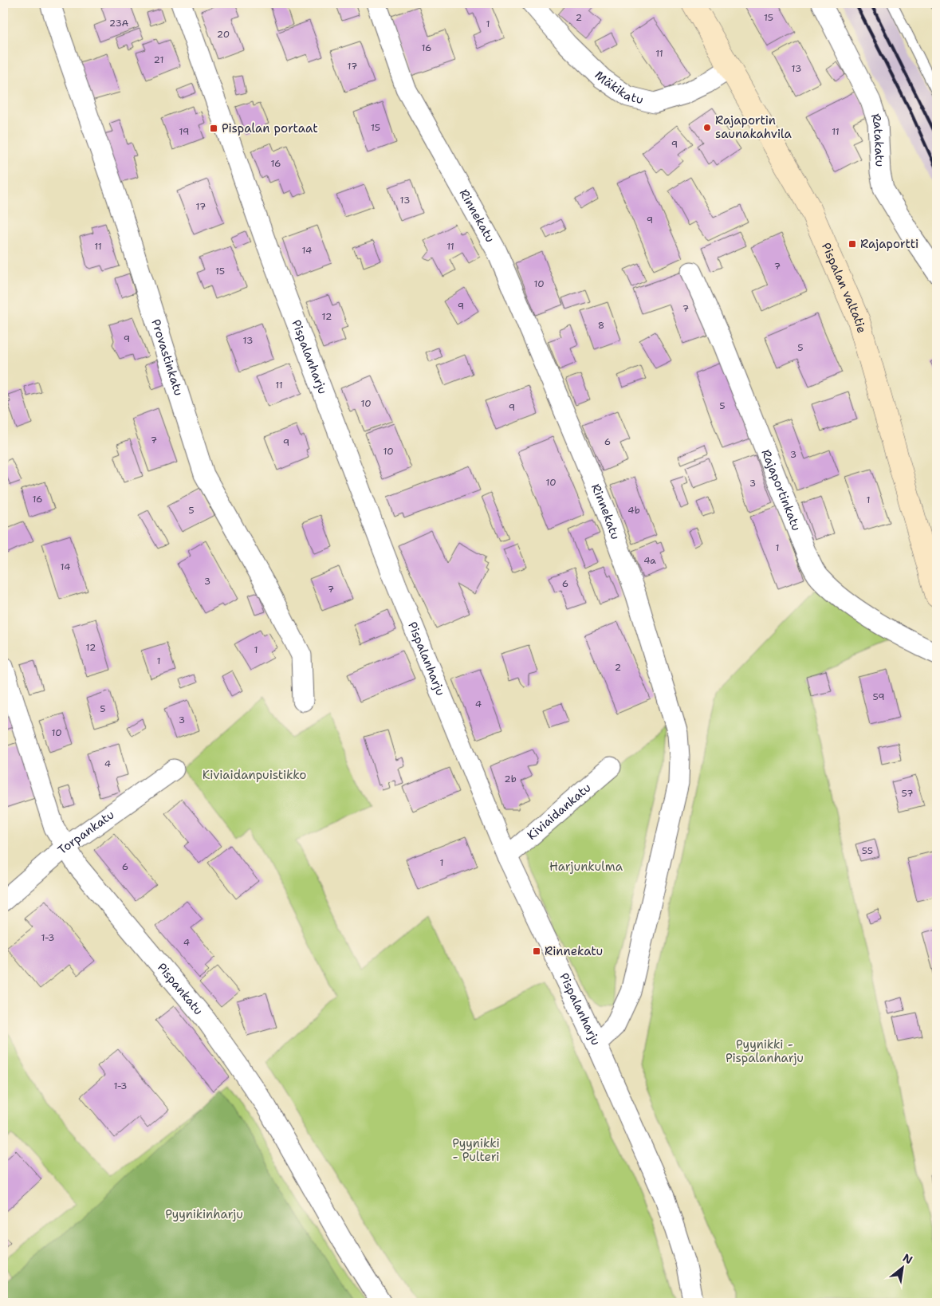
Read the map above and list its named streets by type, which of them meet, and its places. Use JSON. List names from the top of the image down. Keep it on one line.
{"streets":{"main road":["Pispalan valtatie"],"street":["Mäkikatu","Ratakatu","Rinnekatu","Provastinkatu","Pispalanharju","Rajaportinkatu","Kiviaidankatu","Torpankatu","Pispankatu"]},"crossings":[["Mäkikatu","Pispalan valtatie"],["Rinnekatu","Pispalanharju"],["Pispalanharju","Kiviaidankatu"],["Torpankatu","Pispankatu"]],"parks":["Kiviaidanpuistikko","Harjunkulma","Pyynikki - Pispalanharju","Pyynikki - Pulteri","Pyynikinharju"],"places":{"other":["Rajaportin saunakahvila"],"transit":["Pispalan portaat","Rajaportti","Rinnekatu"]},"house_numbers":["2","15","23A","1","20","16","11","21","17","13","15","19","11","9","16","13","17","9","11","11","14","7","15","10","9","7","12","8","9","13","5","11","10","5","9","7","6","9","10","3","10","3","16","1","5","4b","1","4a","14","3","6","7","12","1","1","2","59","4","5","3","10","4","2b","57","55","1","6","1-3","4","1-3"],"north":"top right"}
